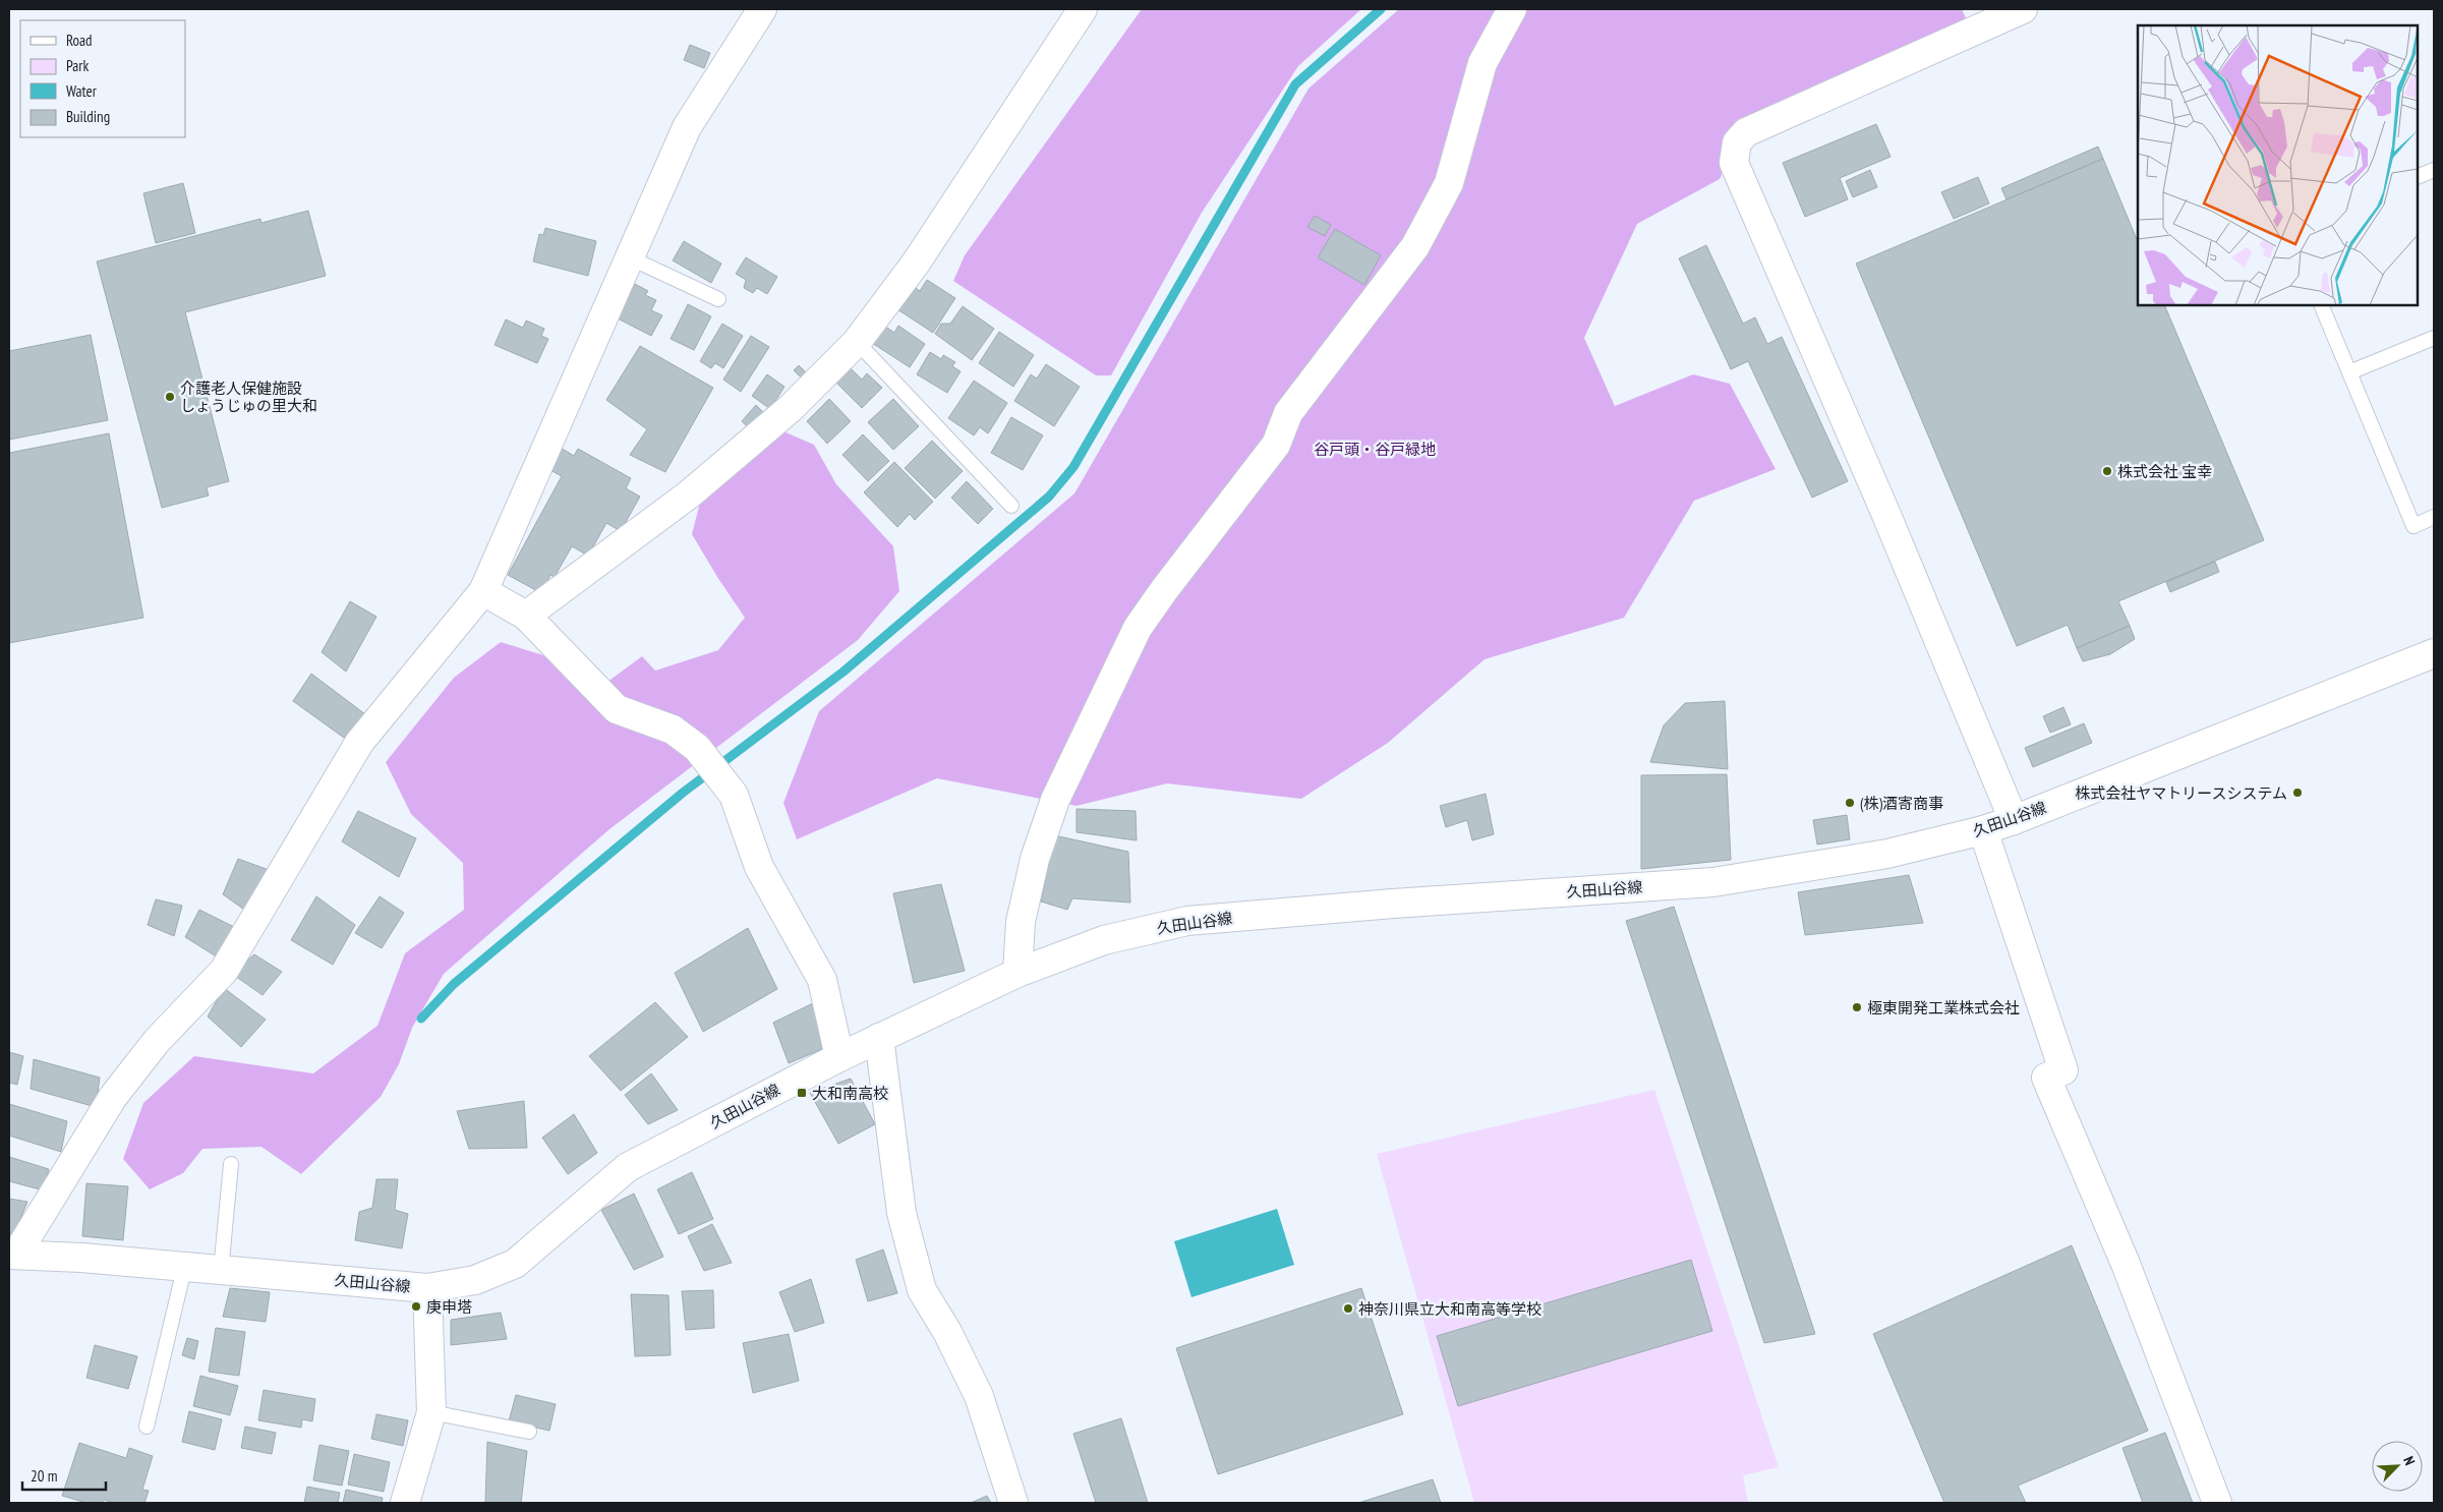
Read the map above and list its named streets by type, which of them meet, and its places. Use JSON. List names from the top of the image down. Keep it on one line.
{"streets":{"street":["久田山谷線"]},"parks":["谷戸頭・谷戸緑地"],"places":{"other":["介護老人保健施設 しょうじゅの里大和","株式会社 宝幸","株式会社ヤマトリースシステム","(株)酒寄商事","極東開発工業株式会社","庚申塔","神奈川県立大和南高等学校"],"transit":["大和南高校"]},"legend":["Road","Park","Water","Building"],"scale_bar":"20 m","north":"top right"}
